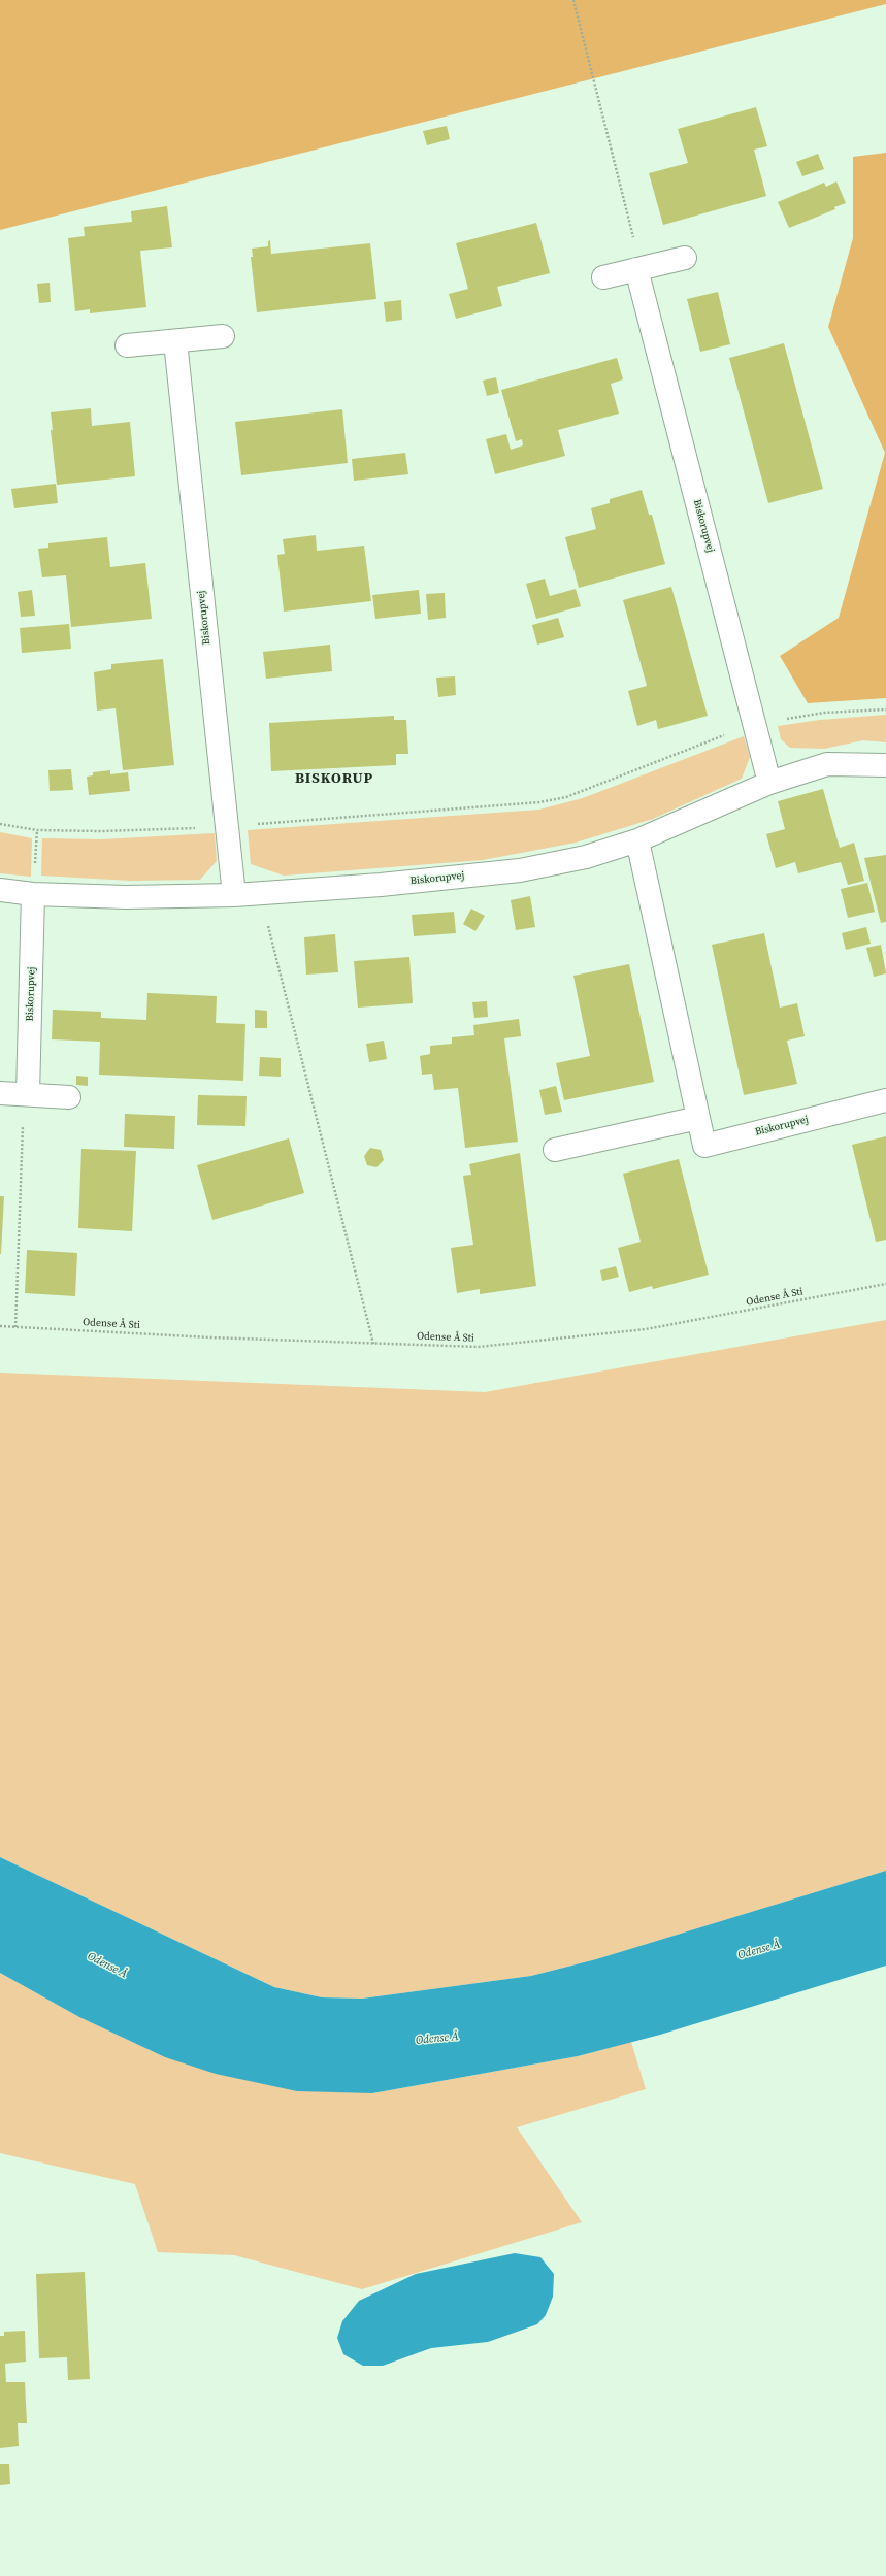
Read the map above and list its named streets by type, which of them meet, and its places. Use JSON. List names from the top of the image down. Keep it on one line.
{"streets":{"street":["Biskorupvej"],"path":["Odense Å Sti"]},"districts":["BISKORUP"],"water":["Odense Å"]}
